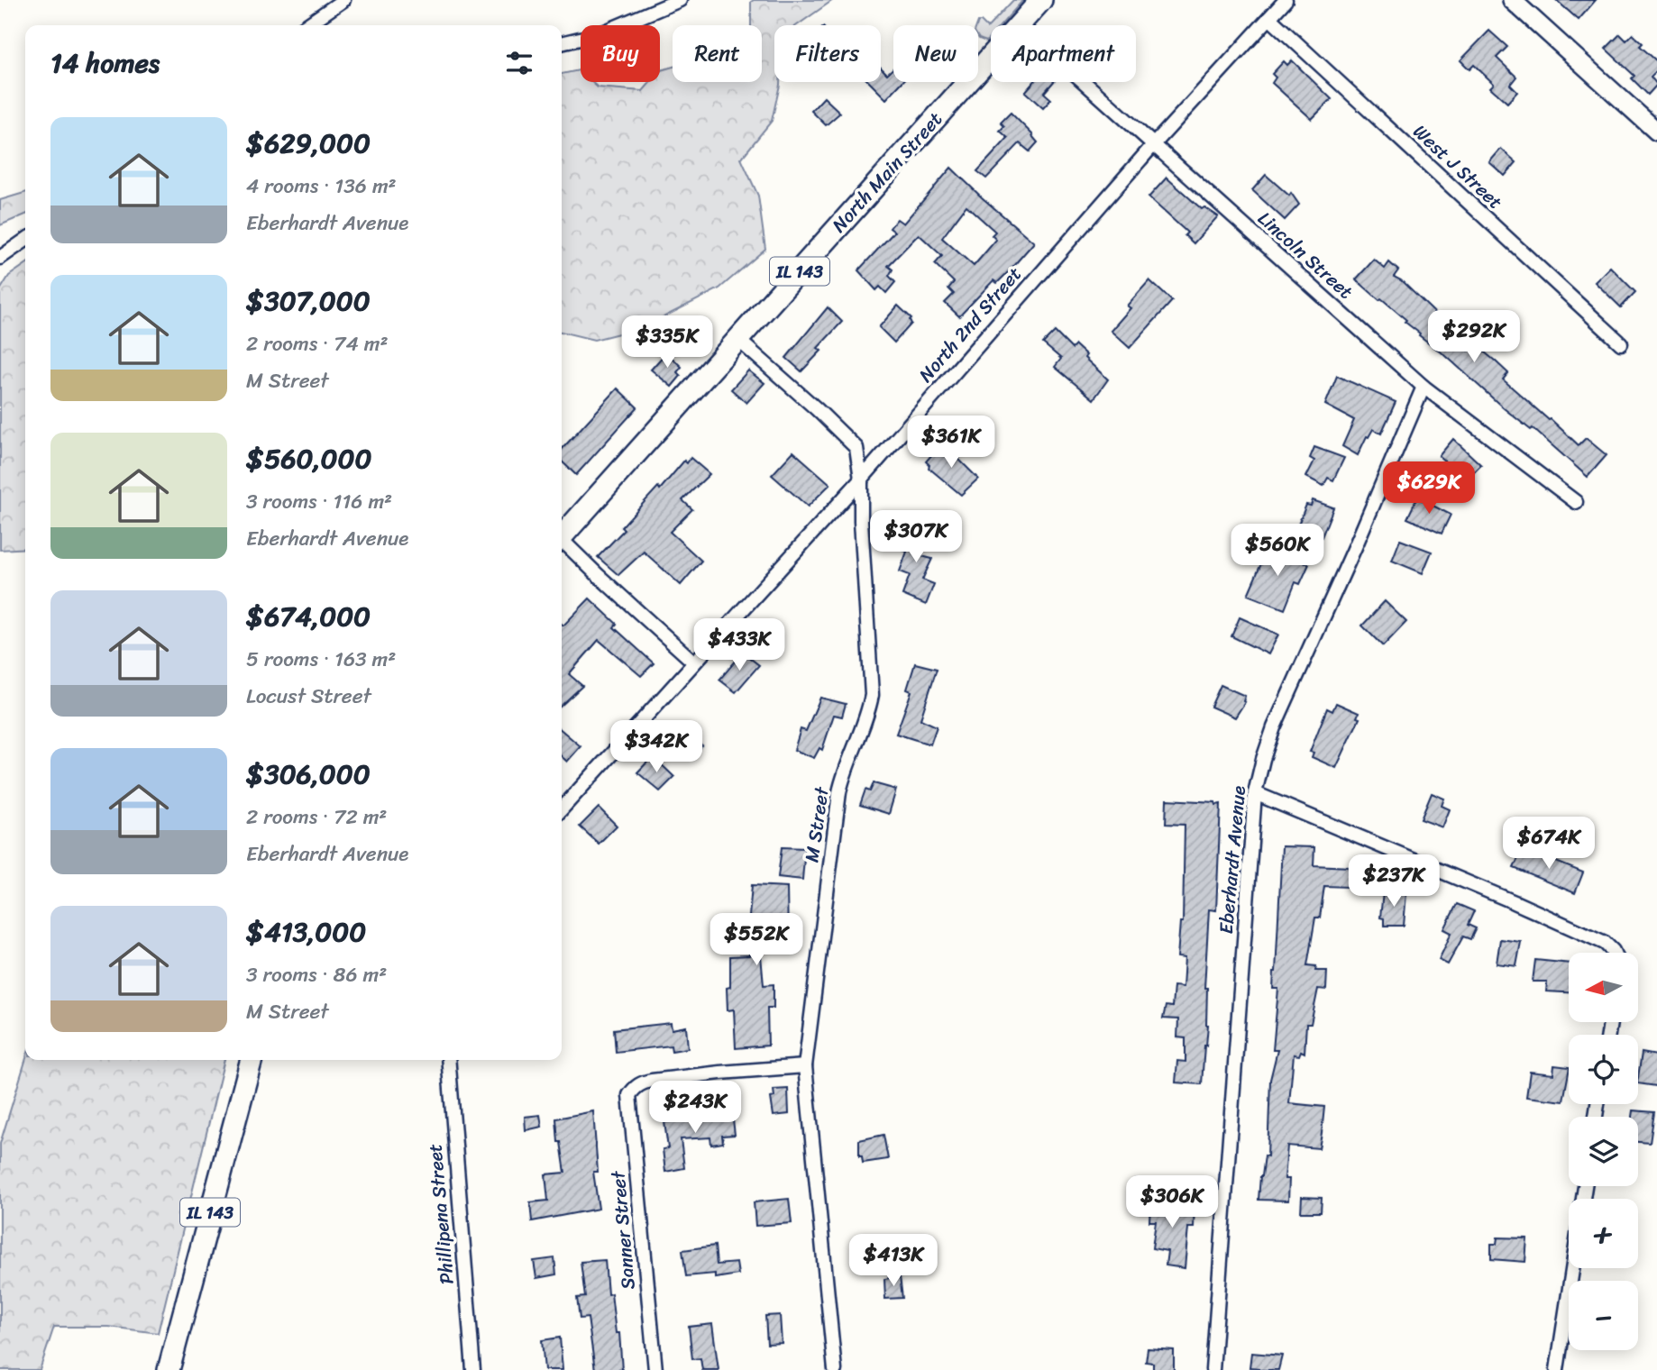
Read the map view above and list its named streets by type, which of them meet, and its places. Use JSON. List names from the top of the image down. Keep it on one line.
{"streets":{"main road":["North Main Street","IL 143"],"street":["West J Street","Lincoln Street","North 2nd Street","M Street","Eberhardt Avenue","Phillipena Street","Sanner Street"]},"crossings":[["West J Street","North 2nd Street"],["North Main Street","Lincoln Street"],["North Main Street","M Street"],["Lincoln Street","North 2nd Street"],["Lincoln Street","Eberhardt Avenue"],["North 2nd Street","M Street"],["M Street","Sanner Street"]],"north":"left","page":{"chip":["Buy","Rent","Filters","New","Apartment"],"heading":"14 homes","list":[{"name":"$629,000","note":"4 rooms · 136 m² · Eberhardt Avenue"},{"name":"$307,000","note":"2 rooms · 74 m² · M Street"},{"name":"$560,000","note":"3 rooms · 116 m² · Eberhardt Avenue"},{"name":"$674,000","note":"5 rooms · 163 m² · Locust Street"},{"name":"$306,000","note":"2 rooms · 72 m² · Eberhardt Avenue"},{"name":"$413,000","note":"3 rooms · 86 m² · M Street"}],"price":["$292K","$335K","$361K","$629K","$307K","$560K","$433K","$342K","$674K","$237K","$552K","$243K","$306K","$413K"],"map_buttons":["+","−"]}}
